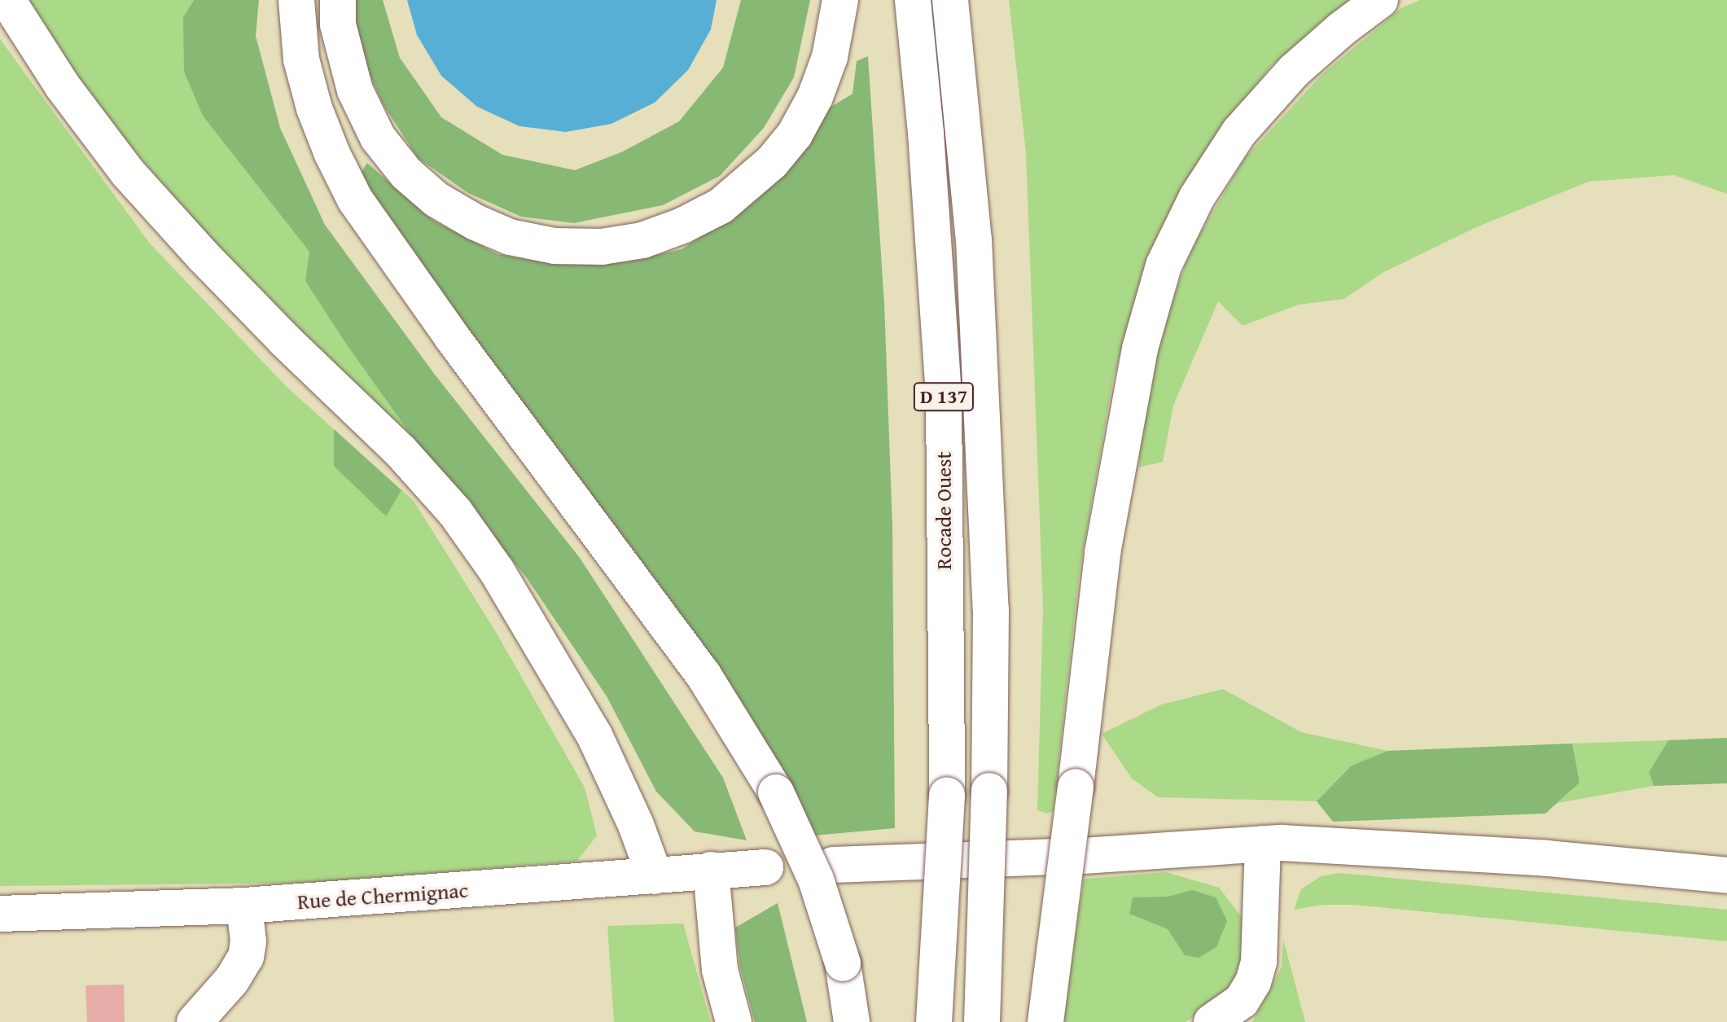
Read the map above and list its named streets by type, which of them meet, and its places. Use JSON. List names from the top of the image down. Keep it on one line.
{"streets":{"main road":["D 137","Rocade Ouest","Rue de Chermignac"]}}
